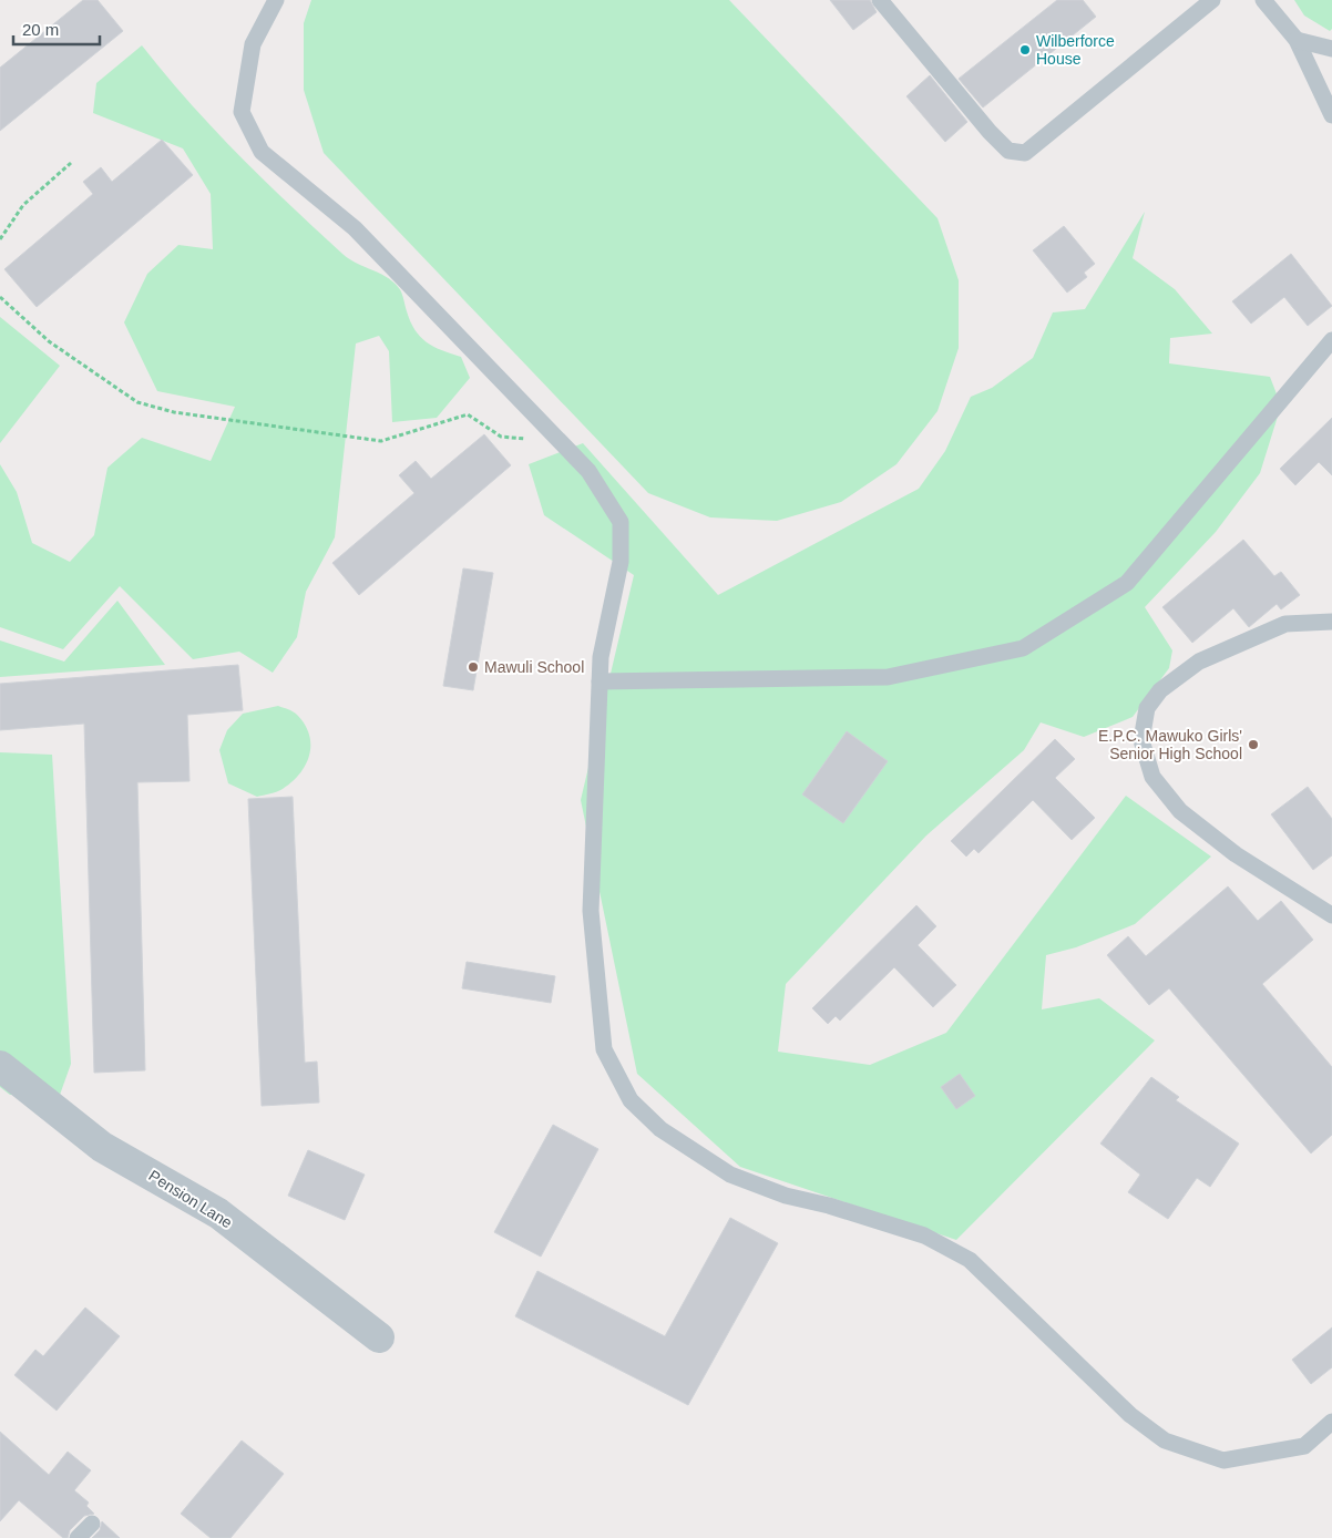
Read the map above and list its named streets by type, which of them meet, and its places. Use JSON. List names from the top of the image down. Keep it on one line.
{"streets":{"street":["Pension Lane"]},"places":["Wilberforce House","Mawuli School","E.P.C. Mawuko Girls' Senior High School"],"scale_bar":"20 m"}
